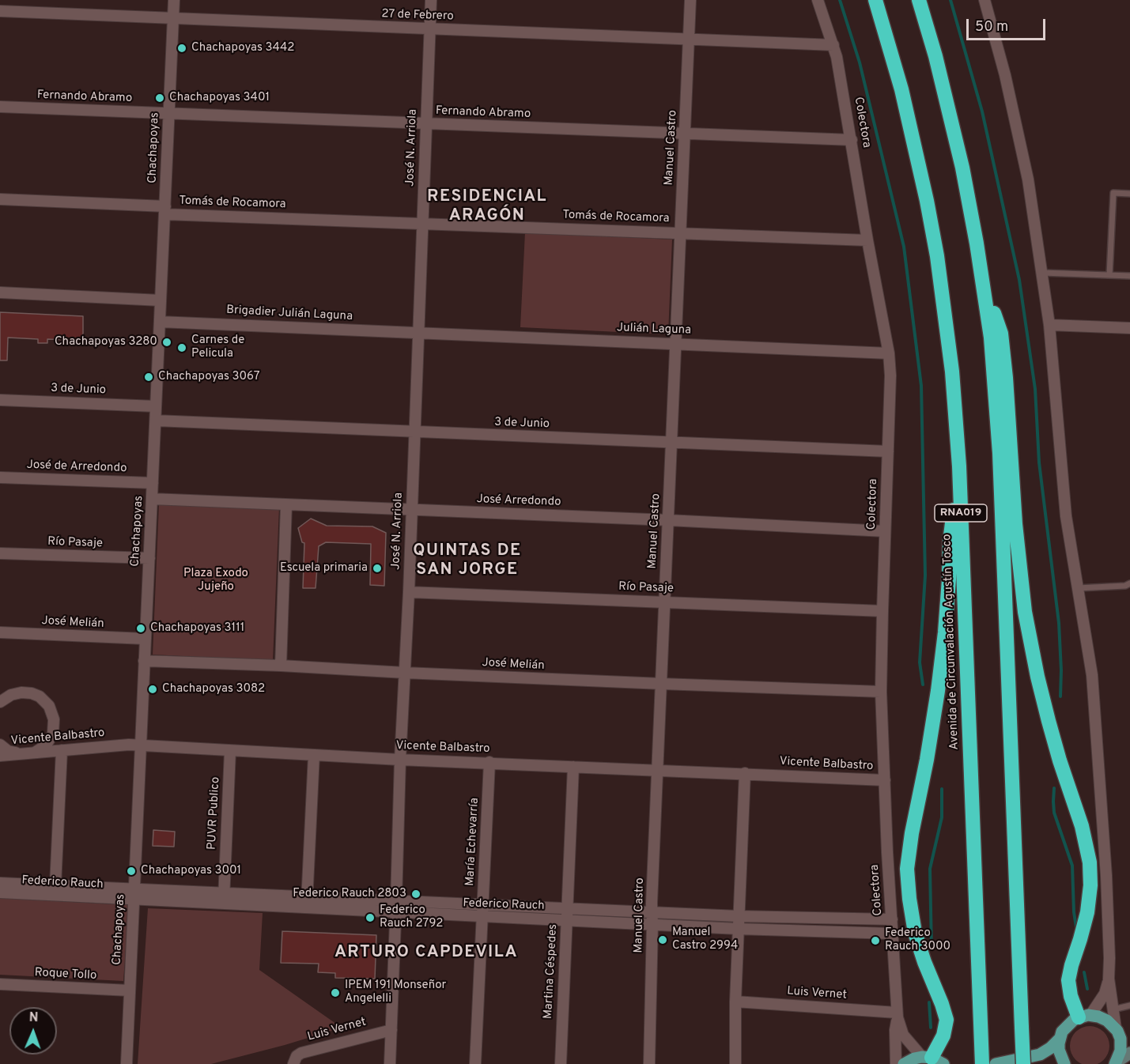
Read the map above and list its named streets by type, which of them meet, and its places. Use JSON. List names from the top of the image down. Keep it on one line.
{"streets":{"highway":["RNA019","Avenida de Circunvalación Agustín Tosco"],"street":["27 de Febrero","Fernando Abramo","Colectora","Chachapoyas","José N. Arriola","Manuel Castro","Tomás de Rocamora","Brigadier Julián Laguna","Julián Laguna","3 de Junio","José de Arredondo","José Arredondo","Río Pasaje","José Melián","Vicente Balbastro","PUVR Publico","María Echevarría","Federico Rauch","Martina Céspedes","Roque Tollo","Luis Vernet"]},"crossings":[["27 de Febrero","Colectora"],["27 de Febrero","Chachapoyas"],["27 de Febrero","José N. Arriola"],["27 de Febrero","Manuel Castro"],["Fernando Abramo","Colectora"],["Fernando Abramo","Chachapoyas"],["Fernando Abramo","José N. Arriola"],["Fernando Abramo","Manuel Castro"],["Colectora","Tomás de Rocamora"],["Colectora","Julián Laguna"],["Colectora","3 de Junio"],["Colectora","José Arredondo"],["Colectora","Río Pasaje"],["Colectora","José Melián"],["Colectora","Vicente Balbastro"],["Colectora","Federico Rauch"],["Colectora","Luis Vernet"],["Chachapoyas","Tomás de Rocamora"],["Chachapoyas","Brigadier Julián Laguna"],["Chachapoyas","3 de Junio"],["Chachapoyas","José de Arredondo"],["Chachapoyas","José Arredondo"],["Chachapoyas","Río Pasaje"],["Chachapoyas","José Melián"],["Chachapoyas","Vicente Balbastro"],["Chachapoyas","Federico Rauch"],["Chachapoyas","Roque Tollo"],["José N. Arriola","Tomás de Rocamora"],["José N. Arriola","Brigadier Julián Laguna"],["José N. Arriola","Julián Laguna"],["José N. Arriola","3 de Junio"],["José N. Arriola","José Arredondo"],["José N. Arriola","Río Pasaje"],["José N. Arriola","José Melián"],["José N. Arriola","Vicente Balbastro"],["José N. Arriola","Federico Rauch"],["José N. Arriola","Luis Vernet"],["Manuel Castro","Tomás de Rocamora"],["Manuel Castro","Julián Laguna"],["Manuel Castro","3 de Junio"],["Manuel Castro","José Arredondo"],["Manuel Castro","Río Pasaje"],["Manuel Castro","José Melián"],["Manuel Castro","Vicente Balbastro"],["Manuel Castro","Federico Rauch"],["Brigadier Julián Laguna","Julián Laguna"],["Vicente Balbastro","PUVR Publico"],["Vicente Balbastro","María Echevarría"],["Vicente Balbastro","Martina Céspedes"],["PUVR Publico","Federico Rauch"],["María Echevarría","Federico Rauch"],["Federico Rauch","Martina Céspedes"]],"districts":["RESIDENCIAL ARAGÓN","QUINTAS DE SAN JORGE","ARTURO CAPDEVILA"],"parks":["Plaza Exodo Jujeño"],"places":["Chachapoyas 3442","Chachapoyas 3401","Chachapoyas 3280","Carnes de Pelicula","Chachapoyas 3067","Escuela primaria","Chachapoyas 3111","Chachapoyas 3082","Chachapoyas 3001","Federico Rauch 2803","Federico Rauch 2792","Manuel Castro 2994","Federico Rauch 3000","IPEM 191 Monseñor Angelelli"],"scale_bar":"50 m","north":"top"}
